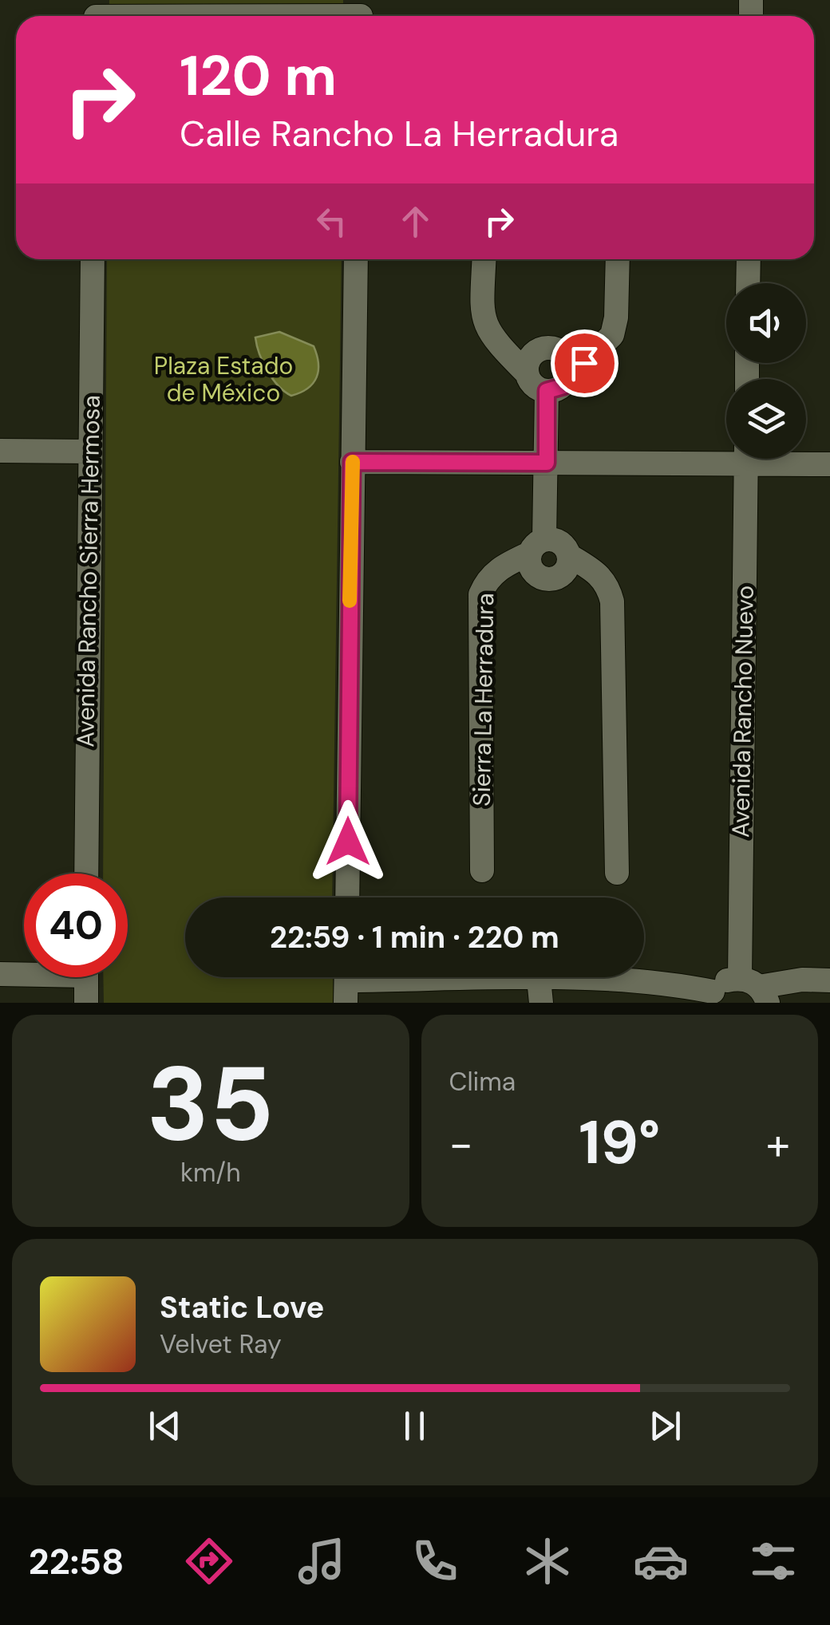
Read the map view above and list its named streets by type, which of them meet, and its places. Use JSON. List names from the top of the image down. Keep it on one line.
{"streets":{"street":["Avenida Rancho Sierra Hermosa","Sierra La Herradura","Avenida Rancho Nuevo"]},"parks":["Plaza Estado de México"],"page":{"turn":["120 m","Calle Rancho La Herradura"],"limit":"40","trip":"22:59 · 1 min · 220 m","tile":[["35","km/h"],"Clima"],"heat":["−","19°","+"],"song":["Static Love","Velvet Ray"],"tabs":"22:58"}}
